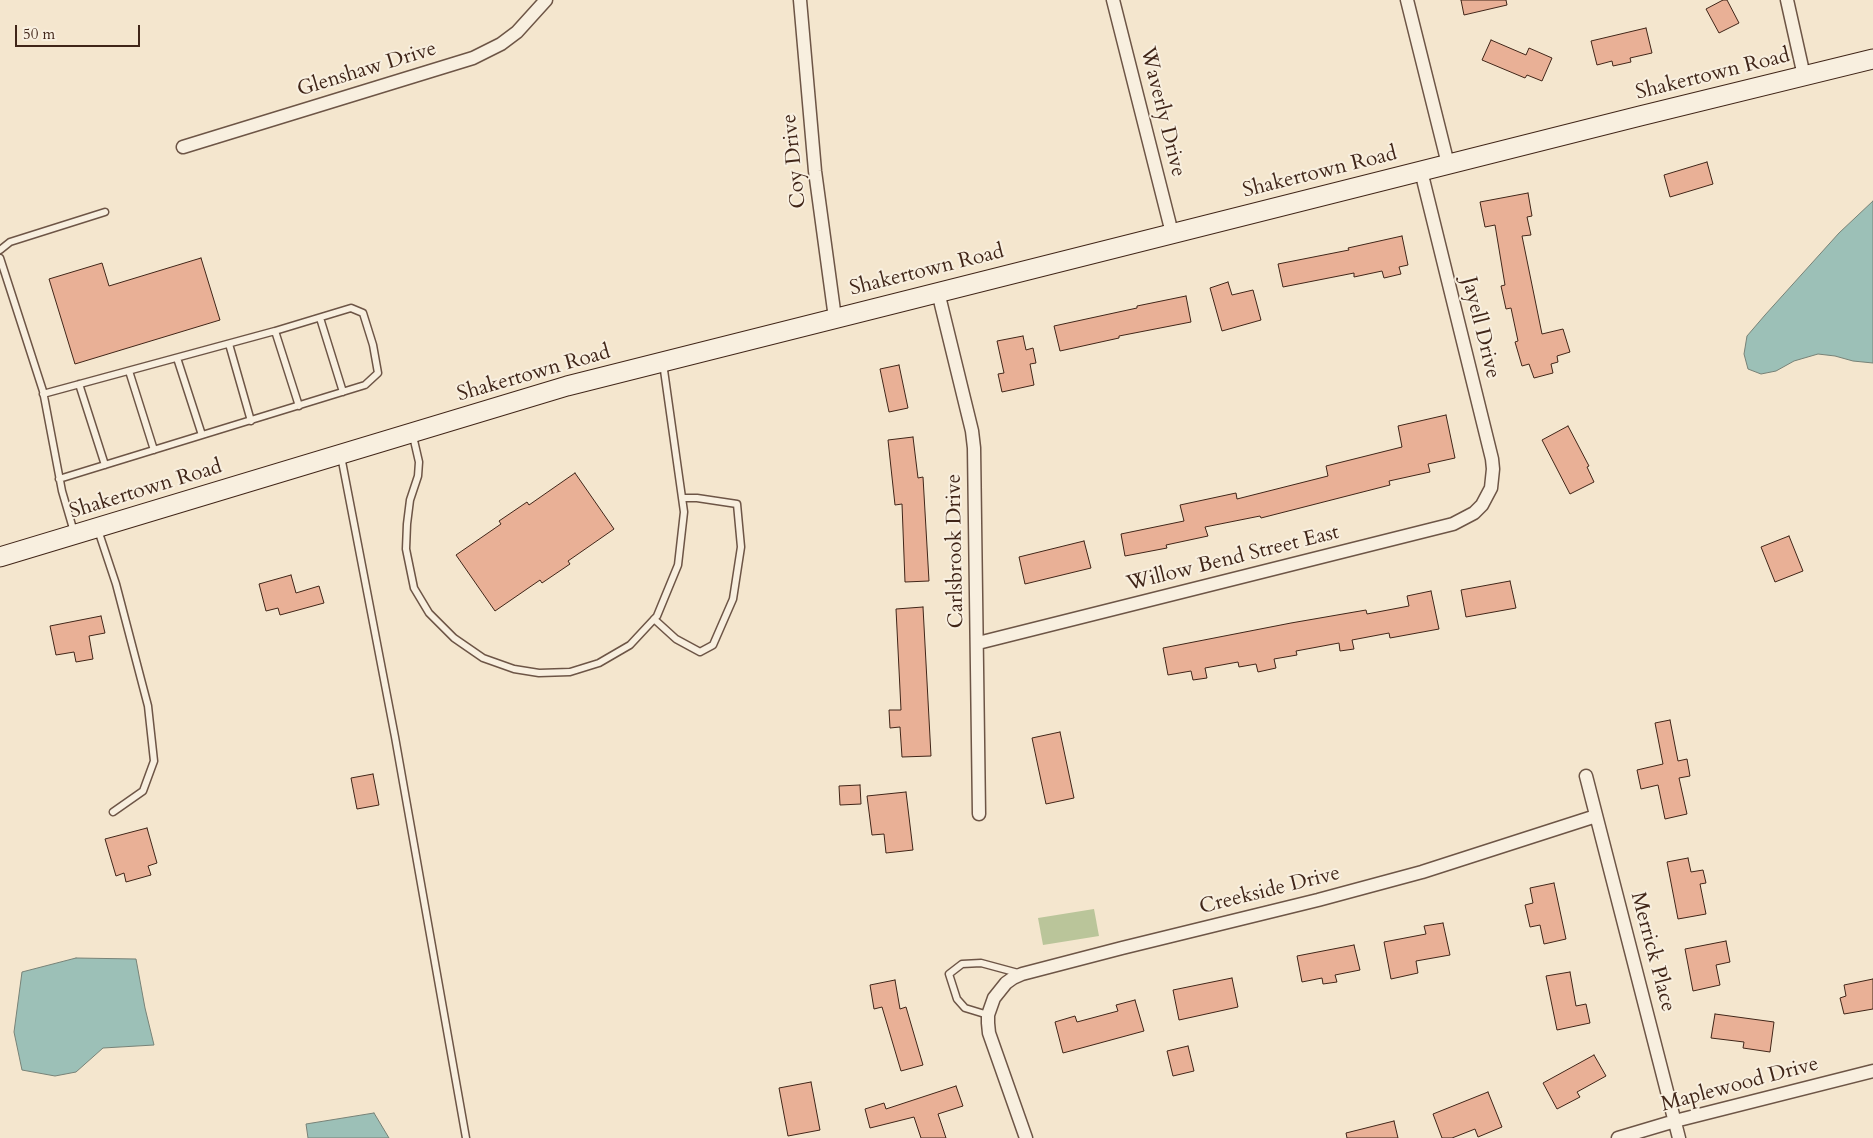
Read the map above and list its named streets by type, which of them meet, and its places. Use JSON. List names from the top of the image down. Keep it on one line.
{"streets":{"street":["Glenshaw Drive","Shakertown Road","Waverly Drive","Coy Drive","Jayell Drive","Carlsbrook Drive","Willow Bend Street East","Creekside Drive","Merrick Place","Maplewood Drive"]},"crossings":[["Shakertown Road","Waverly Drive"],["Shakertown Road","Coy Drive"],["Shakertown Road","Jayell Drive"],["Shakertown Road","Carlsbrook Drive"],["Jayell Drive","Willow Bend Street East"],["Carlsbrook Drive","Willow Bend Street East"],["Creekside Drive","Merrick Place"],["Merrick Place","Maplewood Drive"]],"scale_bar":"50 m"}
